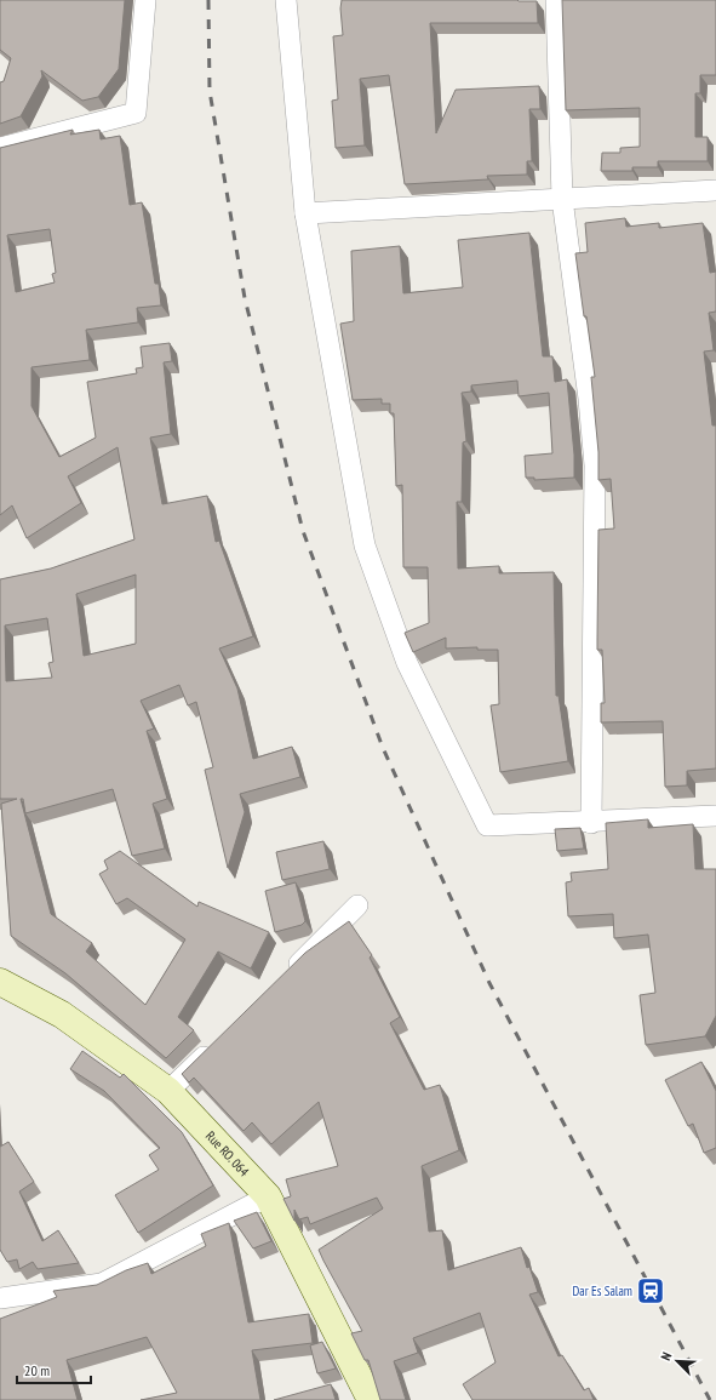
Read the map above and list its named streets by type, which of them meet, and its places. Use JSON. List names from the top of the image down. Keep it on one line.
{"streets":{"street":["Rue RO. 064"]},"places":{"station":["Dar Es Salam"]},"scale_bar":"20 m","north":"top left"}
